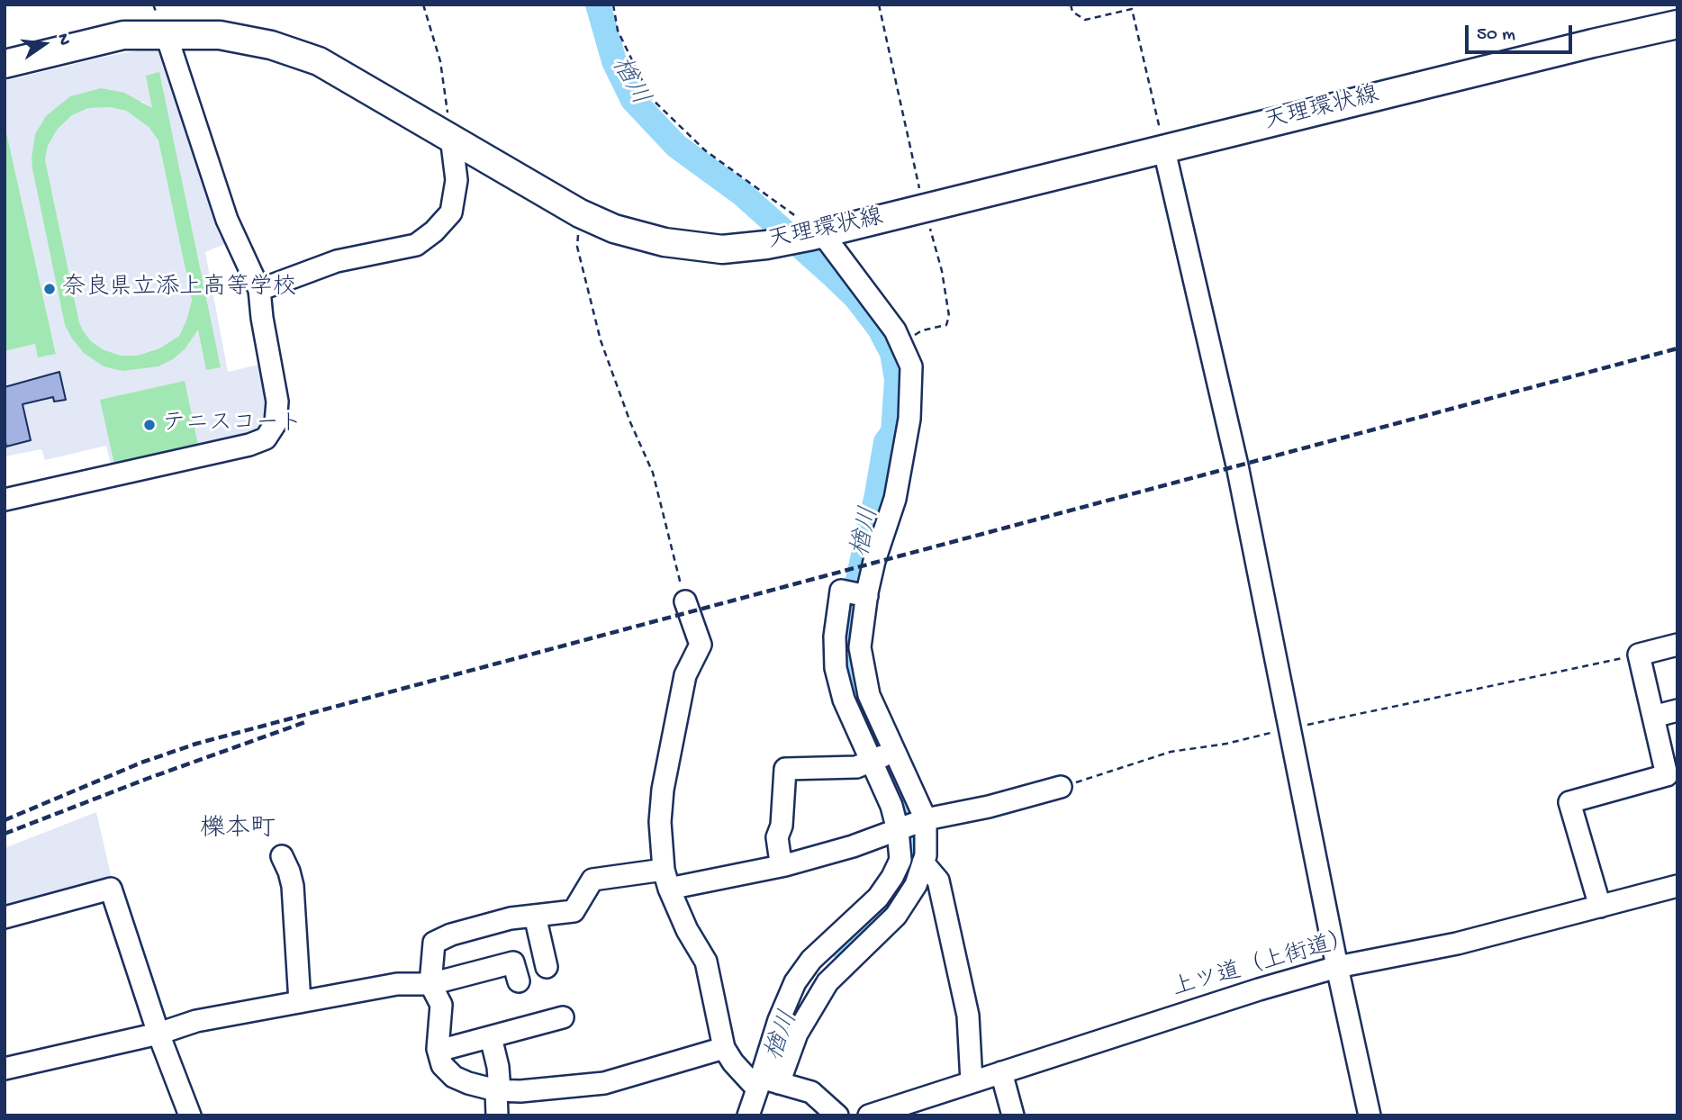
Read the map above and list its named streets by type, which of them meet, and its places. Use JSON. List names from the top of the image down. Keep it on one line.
{"streets":{"main road":["天理環状線"],"street":["上ツ道（上街道）"]},"districts":["櫟本町"],"water":["楢川"],"places":["奈良県立添上高等学校","テニスコート"],"scale_bar":"50 m","north":"right"}
